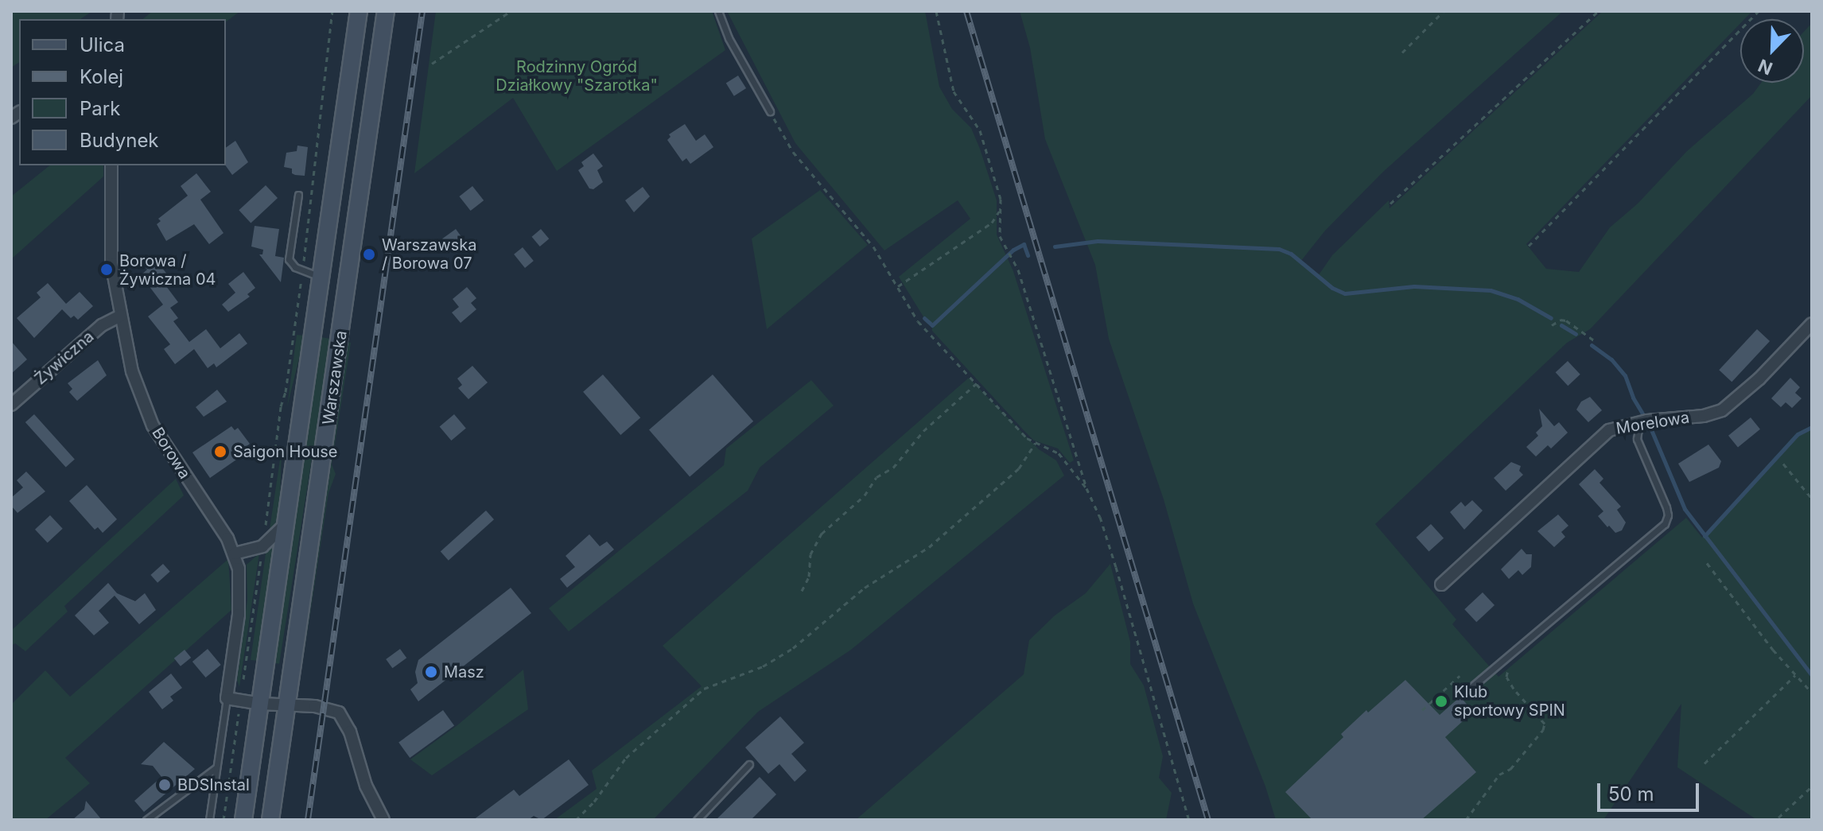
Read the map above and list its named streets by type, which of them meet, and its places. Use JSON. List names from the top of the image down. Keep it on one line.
{"streets":{"main road":["Warszawska"],"street":["Żywiczna","Morelowa","Borowa"]},"crossings":[["Żywiczna","Borowa"]],"parks":["Rodzinny Ogród Działkowy \"Szarotka\""],"places":["Warszawska / Borowa 07","Borowa / Żywiczna 04","Saigon House","Masz","Klub sportowy SPIN","BDSInstal"],"legend":["Ulica","Kolej","Park","Budynek"],"scale_bar":"50 m","north":"bottom left"}
